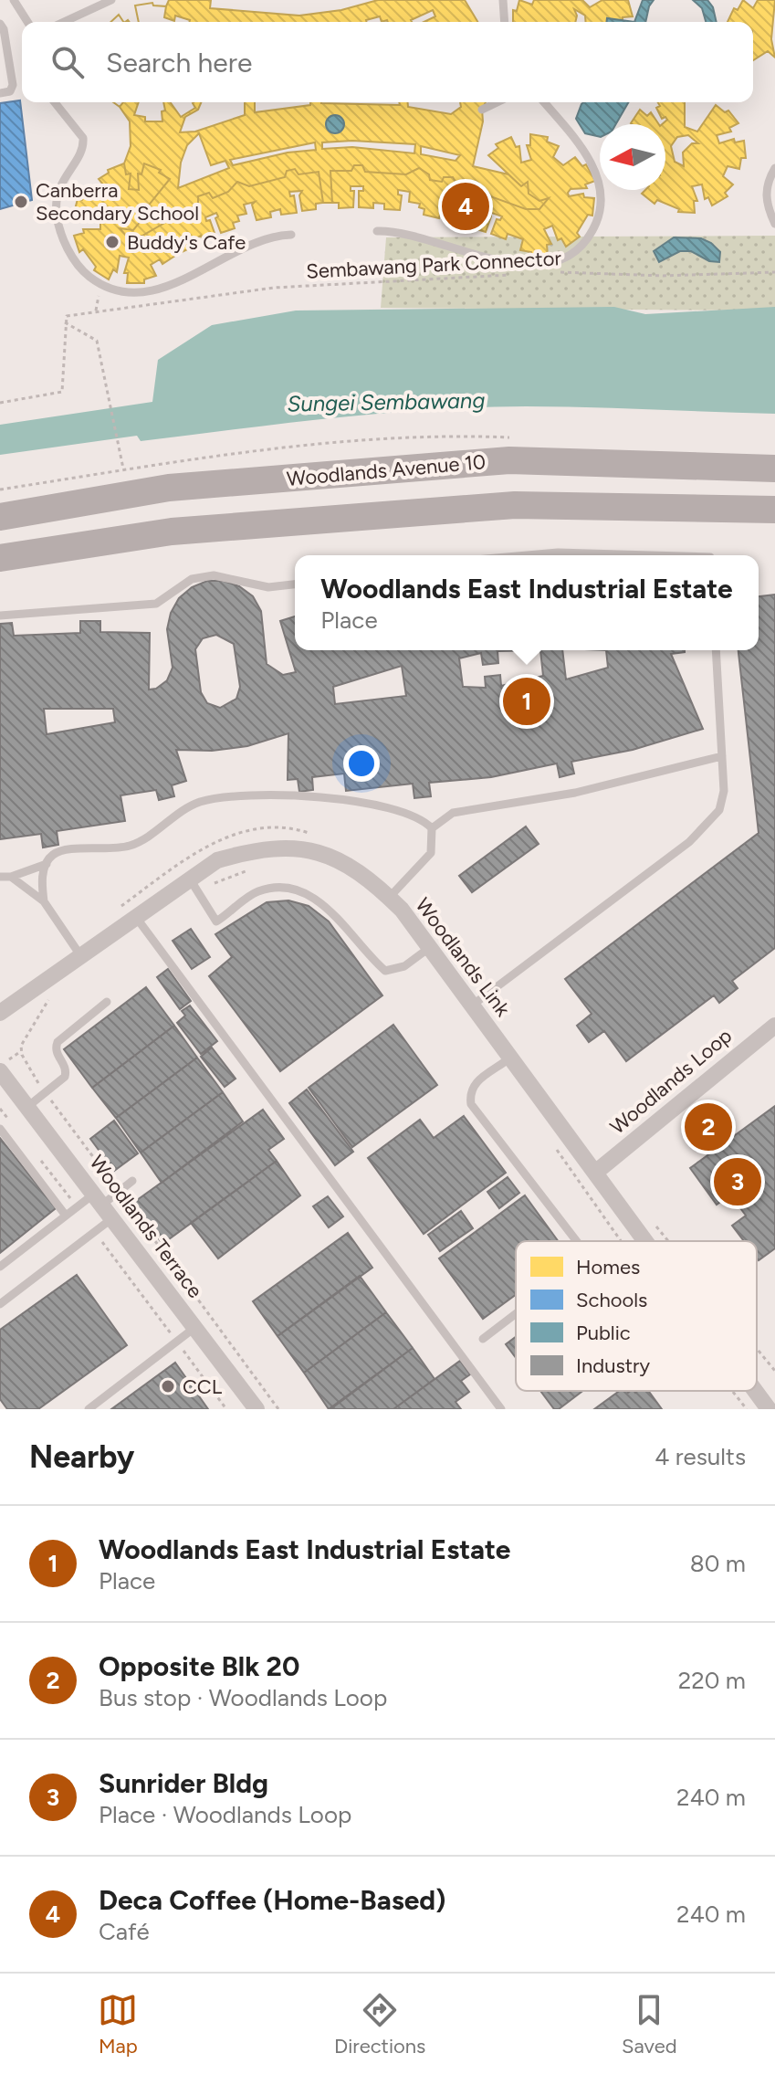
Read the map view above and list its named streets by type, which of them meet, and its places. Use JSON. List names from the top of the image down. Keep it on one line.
{"streets":{"main road":["Woodlands Avenue 10"],"street":["Woodlands Link","Woodlands Loop","Woodlands Terrace"],"path":["Sembawang Park Connector"]},"crossings":[["Woodlands Link","Woodlands Loop"]],"water":["Sungei Sembawang"],"places":["Canberra Secondary School","Buddy's Cafe","CCL"],"legend":["Homes","Schools","Public","Industry"],"north":"left","page":{"search":"Search here","pins":["4","1","2","3"],"popup":["Woodlands East Industrial Estate","Place"],"heading":["Nearby","4 results"],"list":[{"mark":"1","name":"Woodlands East Industrial Estate","note":"Place","value":"80 m"},{"mark":"2","name":"Opposite Blk 20","note":"Bus stop · Woodlands Loop","value":"220 m"},{"mark":"3","name":"Sunrider Bldg","note":"Place · Woodlands Loop","value":"240 m"},{"mark":"4","name":"Deca Coffee (Home-Based)","note":"Café","value":"240 m"}],"nav":["Map","Directions","Saved"]}}
